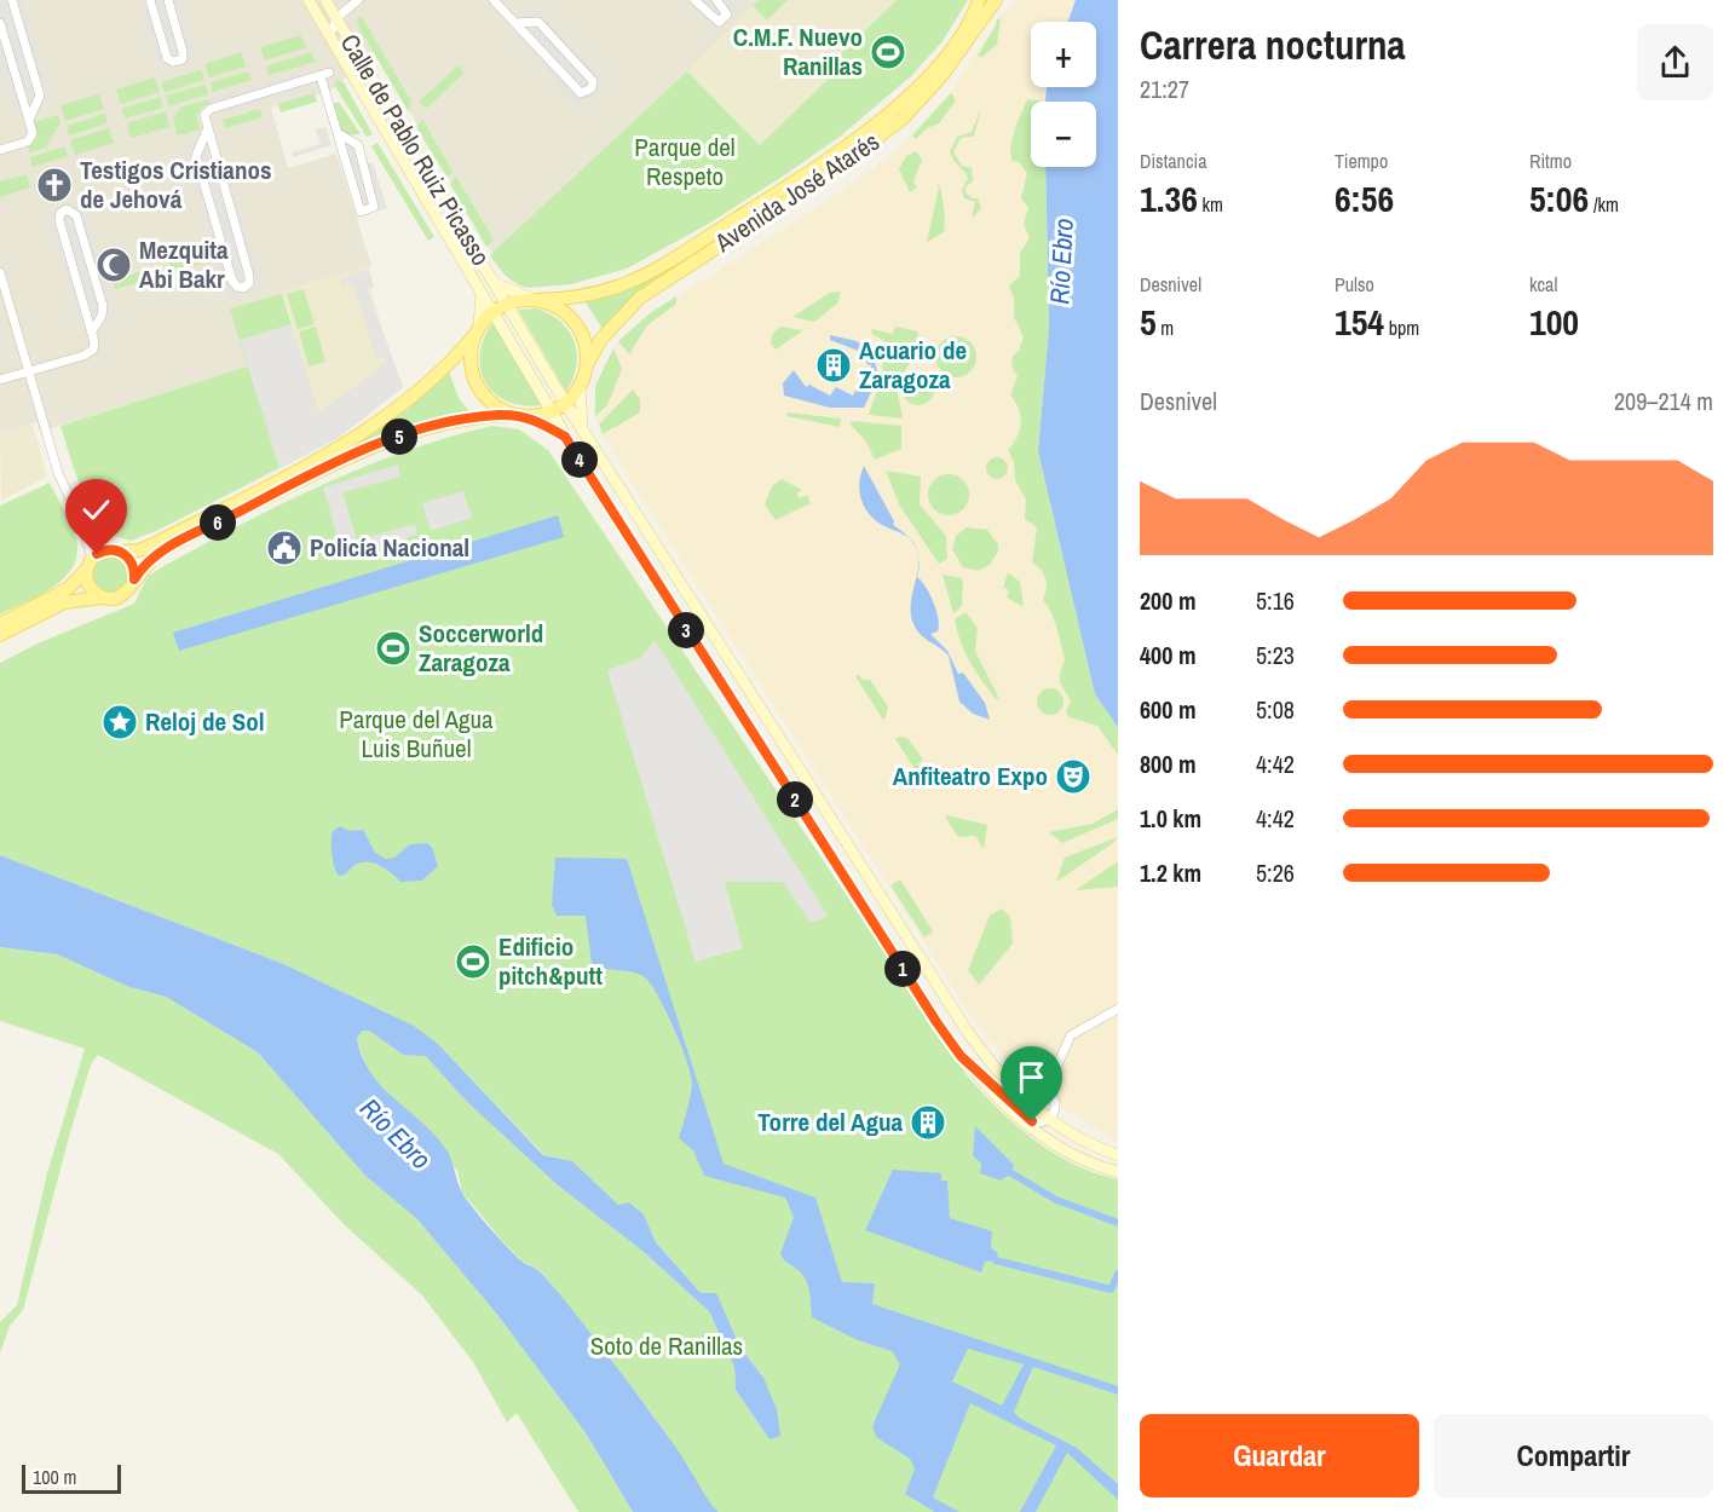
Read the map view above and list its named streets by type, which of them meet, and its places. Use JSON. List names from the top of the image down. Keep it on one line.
{"streets":{"main road":["Calle de Pablo Ruiz Picasso","Avenida José Atarés"]},"crossings":[["Calle de Pablo Ruiz Picasso","Avenida José Atarés"]],"water":["Río Ebro"],"parks":["Parque del Respeto","Parque del Agua Luis Buñuel","Soto de Ranillas"],"places":{"sports":["C.M.F. Nuevo Ranillas","Soccerworld Zaragoza","Edificio pitch&putt"],"church":["Testigos Cristianos de Jehová"],"mosque":["Mezquita Abi Bakr"],"building":["Acuario de Zaragoza","Torre del Agua"],"public building":["Policía Nacional"],"place":["Reloj de Sol"],"theatre":["Anfiteatro Expo"]},"scale_bar":"100 m","page":{"heading":["Carrera nocturna","21:27"],"map_buttons":["+","−"],"stats":[["Distancia","1.36 km"],["Tiempo","6:56"],["Ritmo","5:06 /km"],["Desnivel","5 m"],["Pulso","154 bpm"],["kcal","100"]],"chart":["Desnivel","209–214 m"],"pins":["5","4","6","3","2","1"],"list":[{"name":"200 m","note":"5:16"},{"name":"400 m","note":"5:23"},{"name":"600 m","note":"5:08"},{"name":"800 m","note":"4:42"},{"name":"1.0 km","note":"4:42"},{"name":"1.2 km","note":"5:26"}],"buttons":["Guardar","Compartir"],"scale":"100 m"}}
